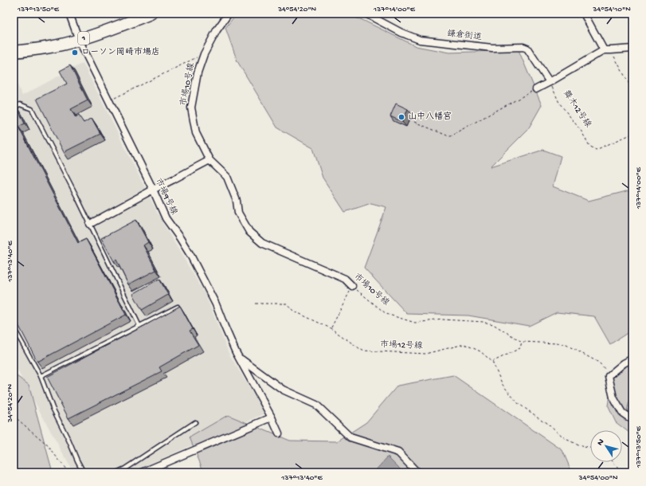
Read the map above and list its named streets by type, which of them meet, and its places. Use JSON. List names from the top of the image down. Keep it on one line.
{"streets":{"highway":["1"],"street":["鎌倉街道","市場10号線","市場9号線"],"path":["舞木12号線","市場12号線"]},"crossings":[["鎌倉街道","舞木12号線"],["1","市場9号線"]],"places":["ローソン岡崎市場店","山中八幡宮"],"north":"top left","coordinates":["137°13'50\"E","34°54'20\"N","137°14'00\"E","34°54'10\"N","137°13'40\"E","34°54'00\"N"]}
